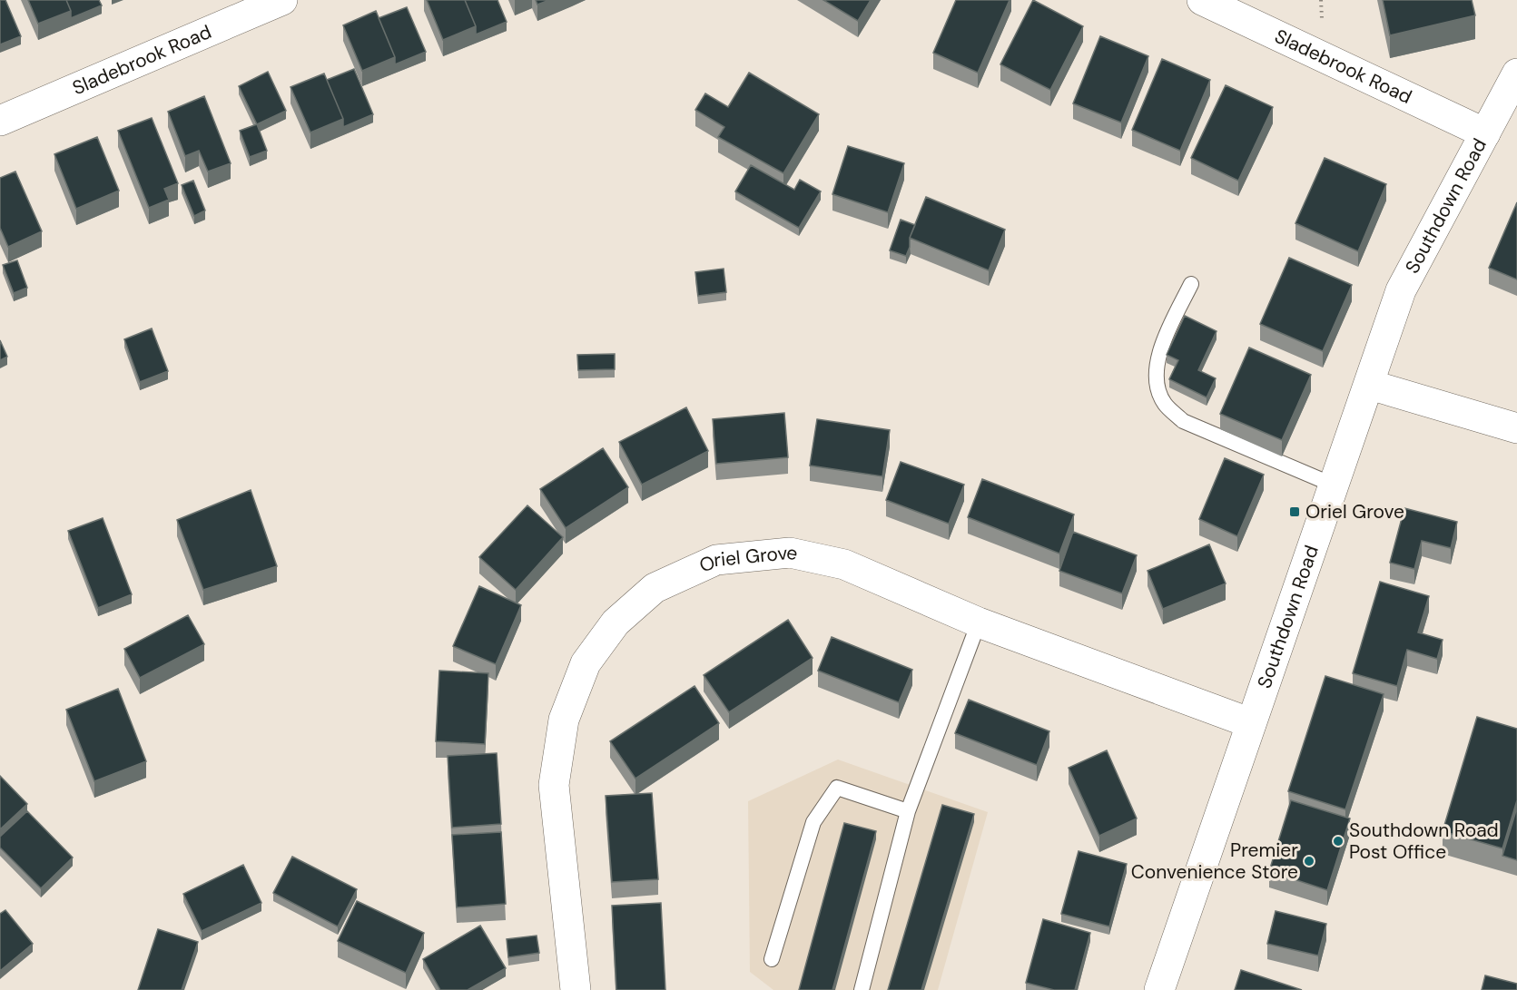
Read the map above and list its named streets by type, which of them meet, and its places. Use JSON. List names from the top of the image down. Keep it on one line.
{"streets":{"street":["Sladebrook Road","Southdown Road","Oriel Grove"]},"crossings":[["Sladebrook Road","Southdown Road"],["Southdown Road","Oriel Grove"]],"places":{"transit":["Oriel Grove"],"other":["Southdown Road Post Office","Premier Convenience Store"]}}
